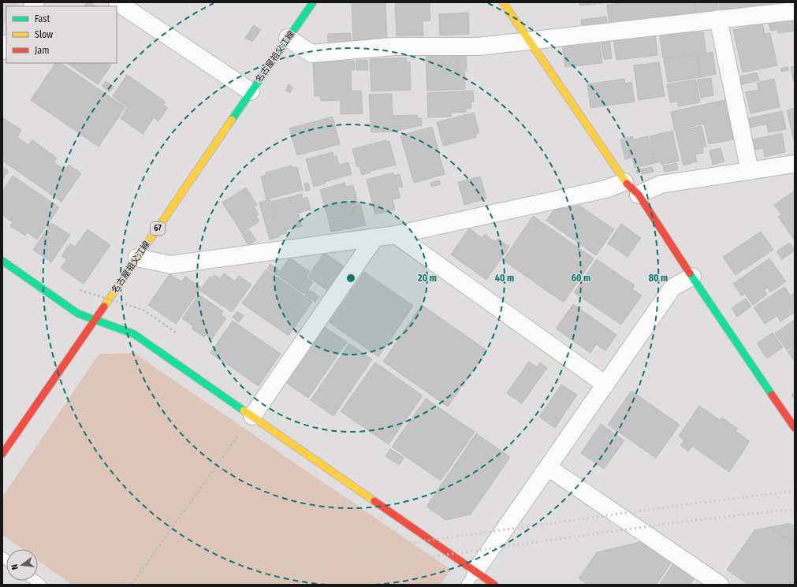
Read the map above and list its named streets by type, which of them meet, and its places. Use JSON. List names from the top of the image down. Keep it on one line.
{"streets":{"street":["名古屋祖父江線","67"]},"legend":["Fast","Slow","Jam"],"north":"left","rings":["20 m","40 m","60 m","80 m"]}
